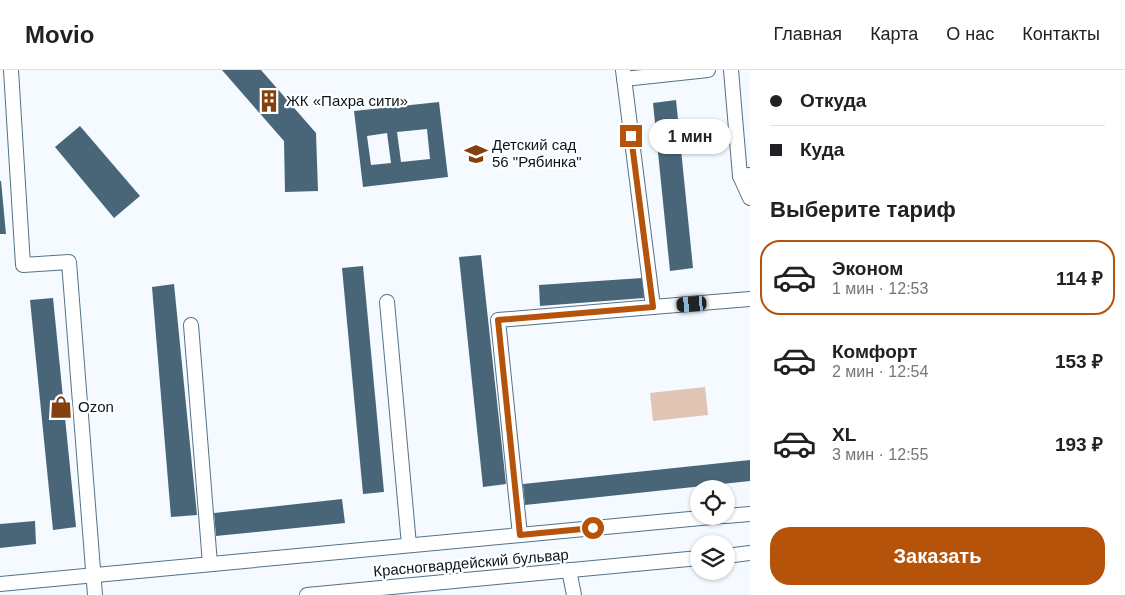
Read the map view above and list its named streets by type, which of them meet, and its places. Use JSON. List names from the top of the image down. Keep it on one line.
{"streets":{"street":["Красногвардейский бульвар"]},"places":{"building":["ЖК «Пахра сити»"],"school or university":["Детский сад 56 \"Рябинка\""],"shop":["Ozon"]},"page":{"header":"Movio","nav":["Главная","Карта","О нас","Контакты"],"banner":["Откуда","Куда"],"bubble":"1 мин","heading":"Выберите тариф","list":[{"name":"Эконом","note":"1 мин · 12:53","value":"114 ₽"},{"name":"Комфорт","note":"2 мин · 12:54","value":"153 ₽"},{"name":"XL","note":"3 мин · 12:55","value":"193 ₽"}],"buttons":"Заказать"}}
